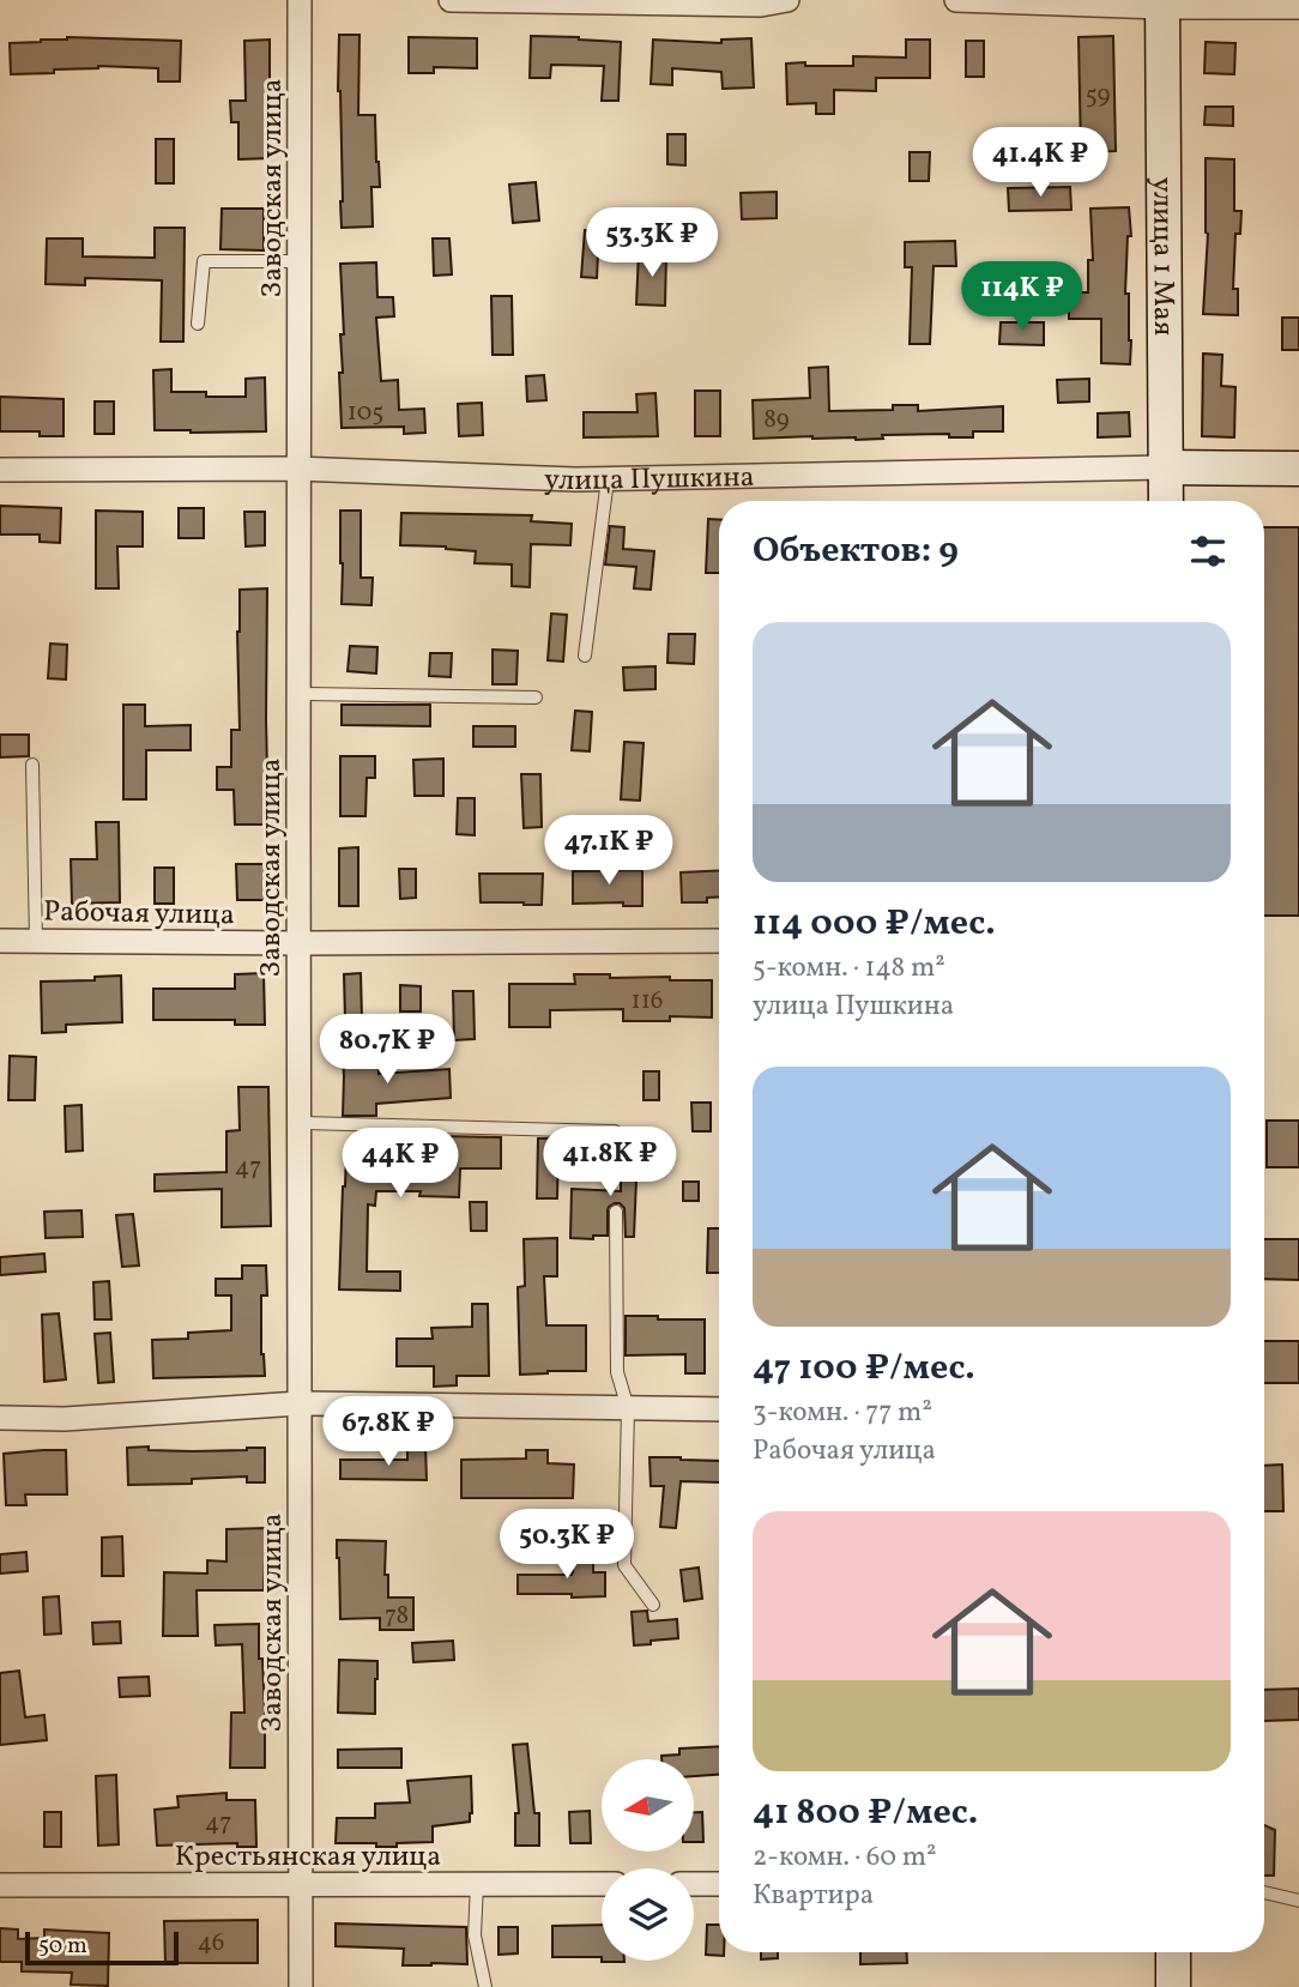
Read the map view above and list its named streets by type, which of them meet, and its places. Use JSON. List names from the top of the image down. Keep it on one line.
{"streets":{"main road":["улица 1 Мая","улица Пушкина"],"street":["Заводская улица","Рабочая улица","Крестьянская улица"]},"crossings":[["Заводская улица","улица Пушкина"],["Заводская улица","Рабочая улица"],["Заводская улица","Крестьянская улица"],["улица 1 Мая","улица Пушкина"]],"house_numbers":["59","105","89","116","47","78","47","46"],"scale_bar":"50 m","north":"left","page":{"price":["41.4K ₽","53.3K ₽","114K ₽","47.1K ₽","80.7K ₽","41.8K ₽","44K ₽","67.8K ₽","50.3K ₽"],"heading":"Объектов: 9","list":[{"name":"114 000 ₽/мес.","note":"5-комн. · 148 m² · улица Пушкина"},{"name":"47 100 ₽/мес.","note":"3-комн. · 77 m² · Рабочая улица"},{"name":"41 800 ₽/мес.","note":"2-комн. · 60 m² · Квартира"}],"scale":"50 m"}}
